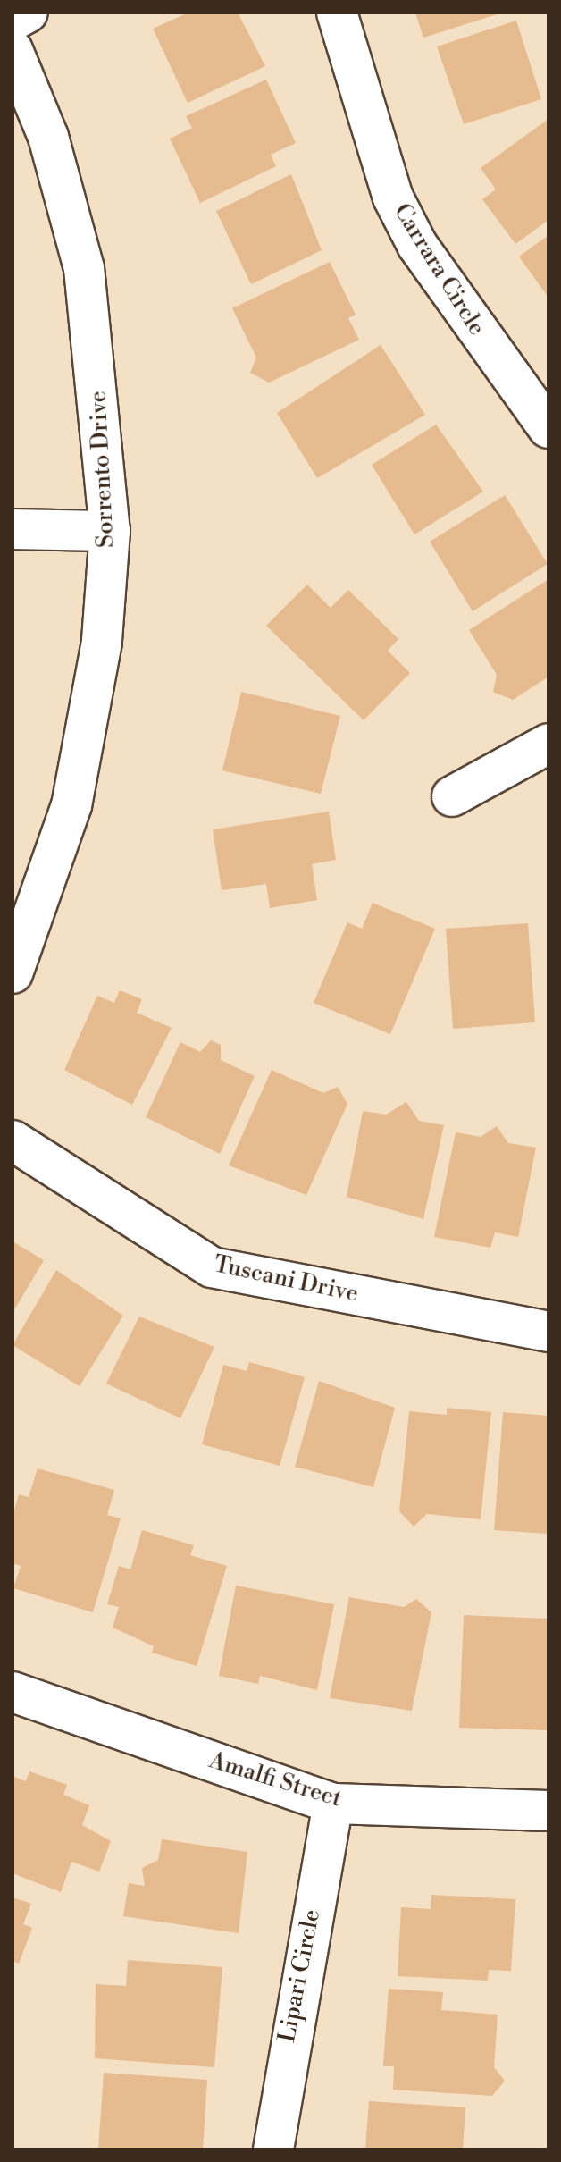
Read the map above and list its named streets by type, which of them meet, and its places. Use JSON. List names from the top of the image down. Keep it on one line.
{"streets":{"street":["Carrara Circle","Sorrento Drive","Tuscani Drive","Amalfi Street","Lipari Circle"]},"crossings":[["Amalfi Street","Lipari Circle"]]}
